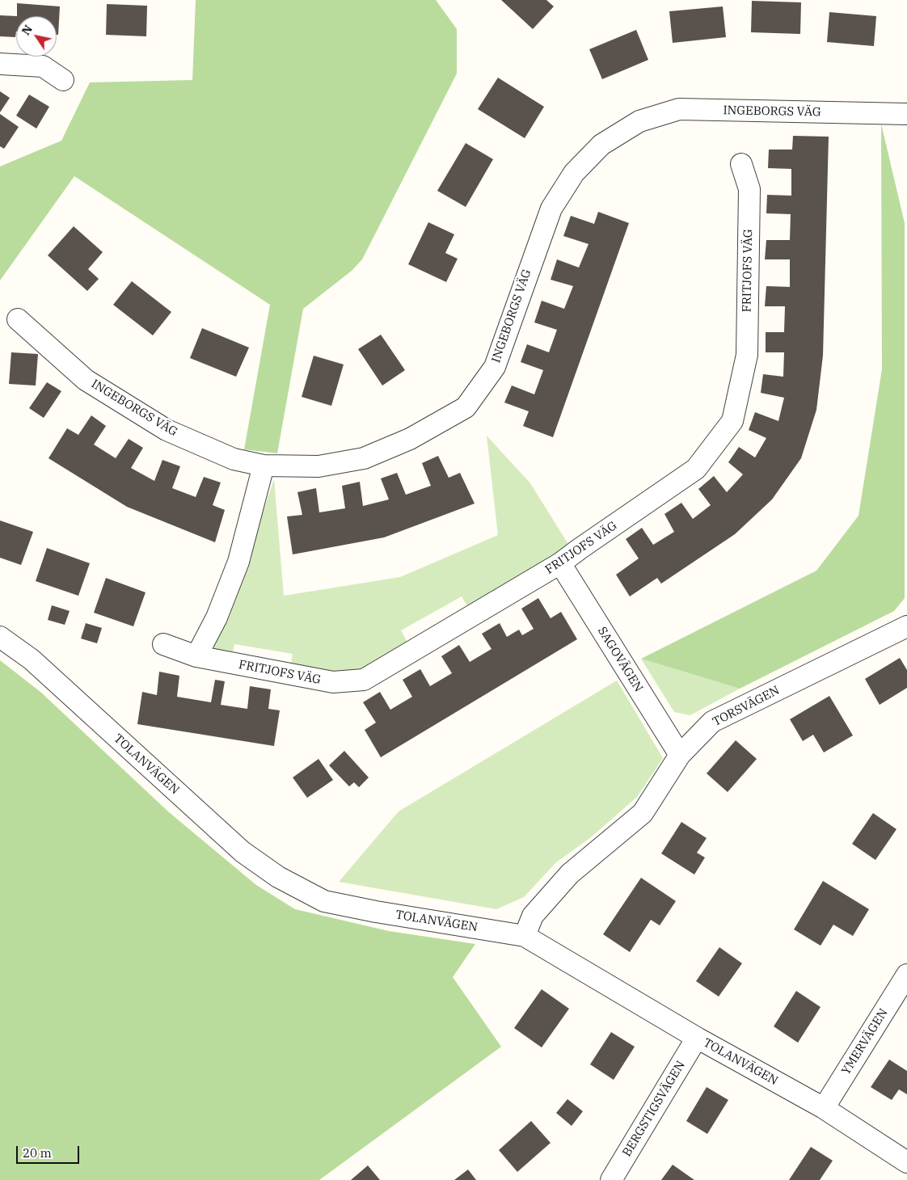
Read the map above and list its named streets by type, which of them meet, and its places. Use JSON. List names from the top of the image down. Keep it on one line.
{"streets":{"street":["INGEBORGS VÄG","FRITJOFS VÄG","SAGOVÄGEN","TORSVÄGEN","TOLANVÄGEN","YMERVÄGEN","BERGSTIGSVÄGEN"]},"crossings":[["FRITJOFS VÄG","SAGOVÄGEN"],["SAGOVÄGEN","TORSVÄGEN"],["TORSVÄGEN","TOLANVÄGEN"],["TOLANVÄGEN","YMERVÄGEN"],["TOLANVÄGEN","BERGSTIGSVÄGEN"]],"scale_bar":"20 m","north":"top left"}
